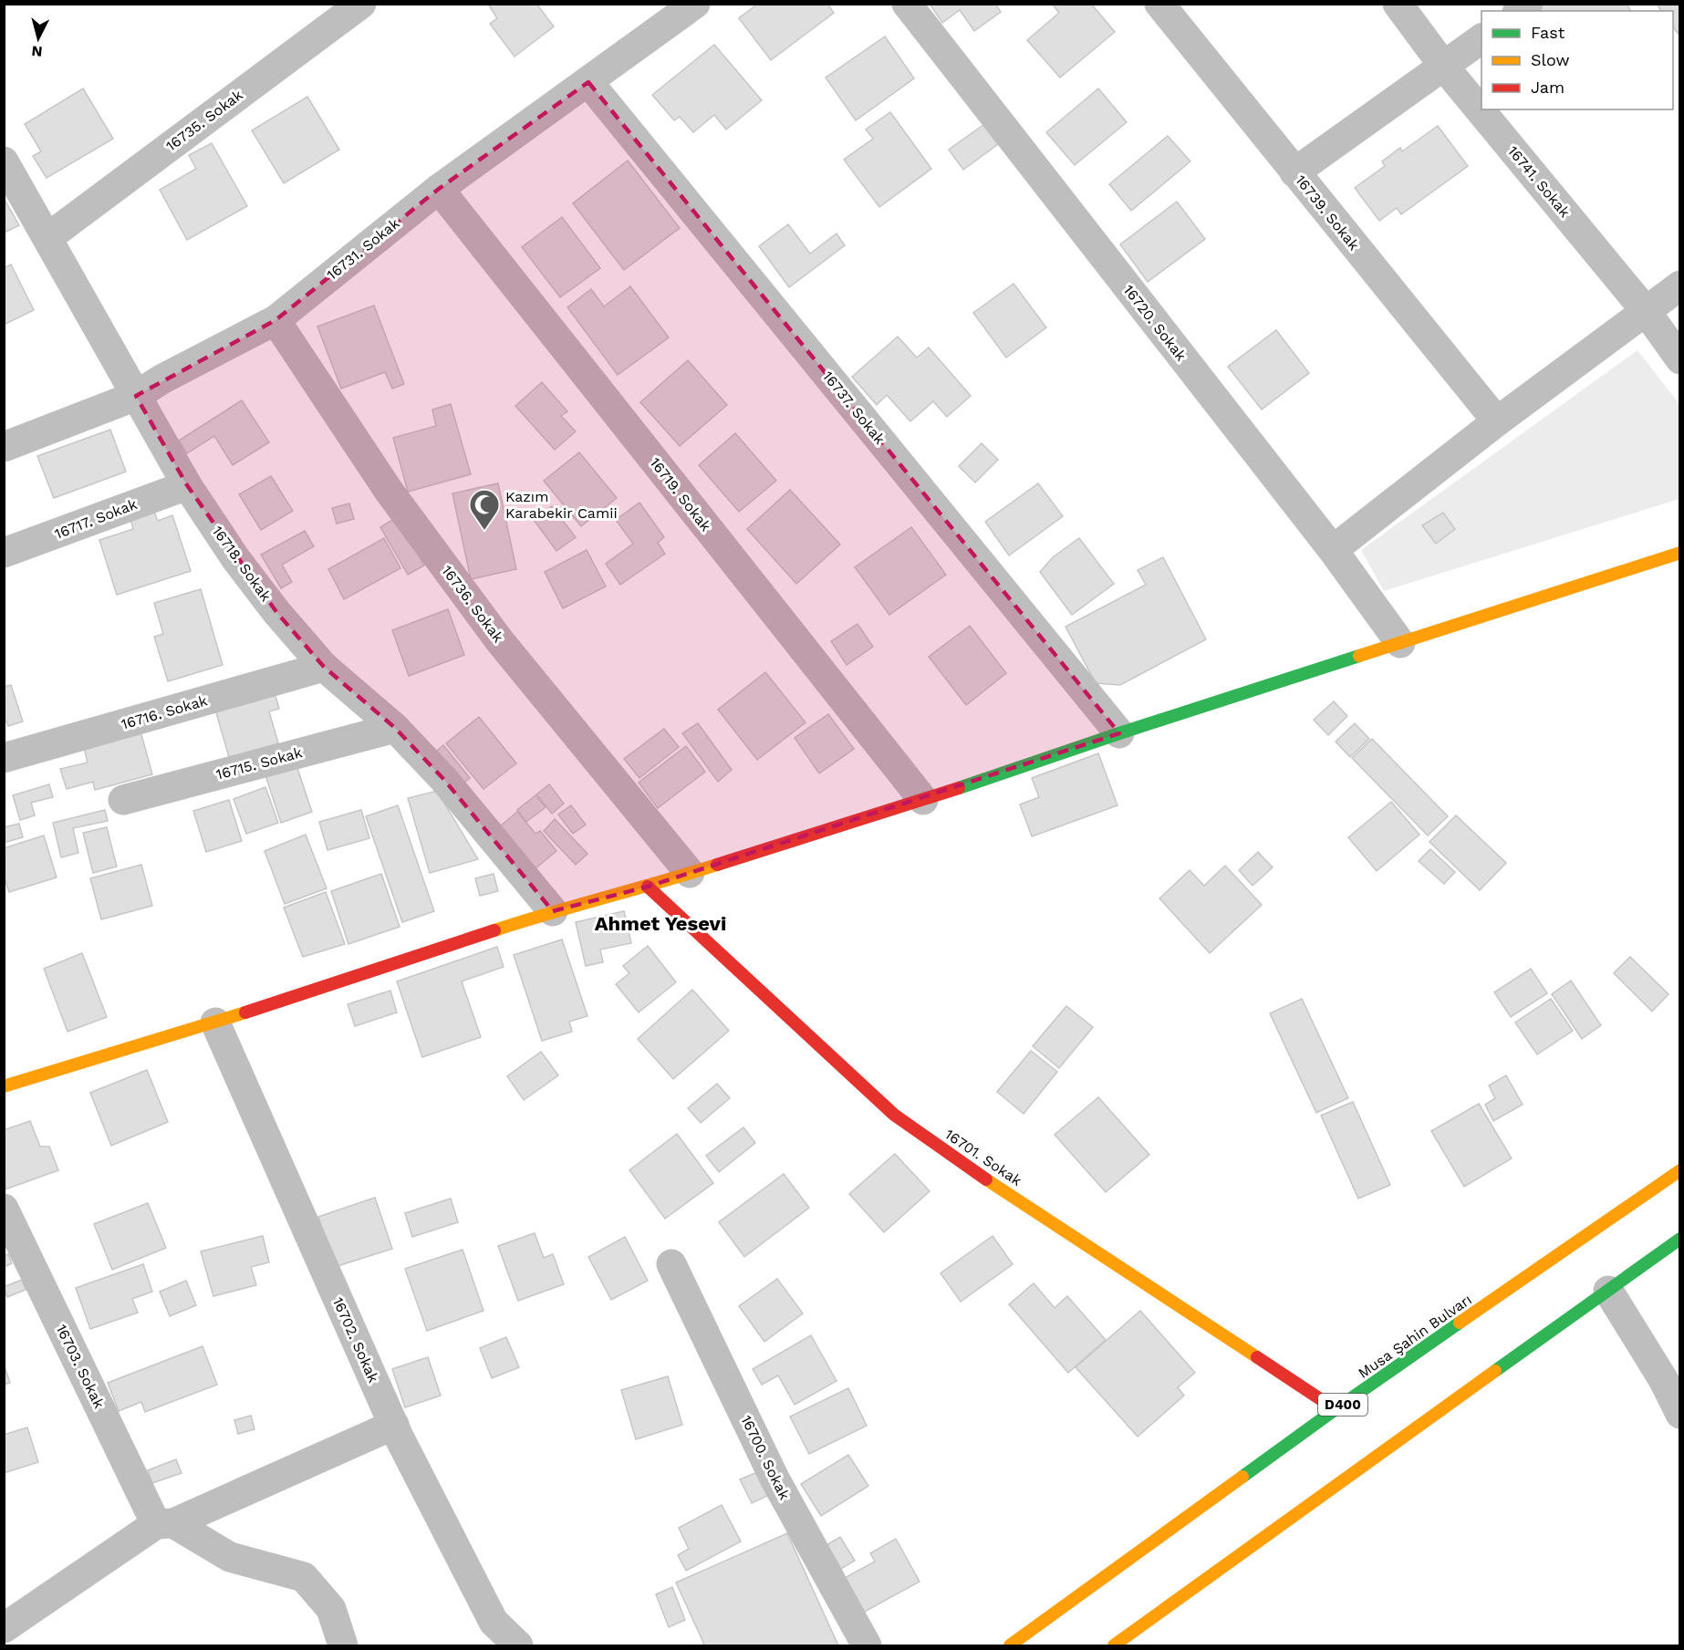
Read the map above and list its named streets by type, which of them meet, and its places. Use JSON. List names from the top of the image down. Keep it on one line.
{"streets":{"main road":["16701. Sokak","Musa Şahin Bulvarı","D400"],"street":["16735. Sokak","16741. Sokak","16739. Sokak","16731. Sokak","16720. Sokak","16737. Sokak","16719. Sokak","16717. Sokak","16718. Sokak","16736. Sokak","16716. Sokak","16715. Sokak","16702. Sokak","16703. Sokak","16700. Sokak"]},"crossings":[["16735. Sokak","16718. Sokak"],["16731. Sokak","16737. Sokak"],["16731. Sokak","16719. Sokak"],["16731. Sokak","16718. Sokak"],["16731. Sokak","16736. Sokak"],["16717. Sokak","16718. Sokak"],["16718. Sokak","16716. Sokak"],["16718. Sokak","16715. Sokak"],["16701. Sokak","Musa Şahin Bulvarı"]],"districts":["Ahmet Yesevi"],"places":{"mosque":["Kazım Karabekir Camii"]},"legend":["Fast","Slow","Jam"],"north":"bottom"}
